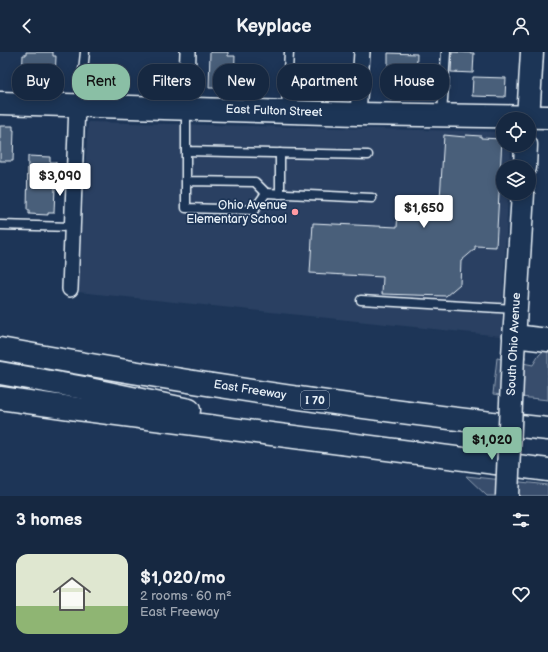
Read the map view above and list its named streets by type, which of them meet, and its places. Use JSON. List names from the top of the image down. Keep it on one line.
{"streets":{"main road":["East Fulton Street","South Ohio Avenue","East Freeway","I 70"]},"places":["Ohio Avenue Elementary School"],"page":{"header":"Keyplace","chip":["Buy","Rent","Filters","New","Apartment","House"],"price":["$3,090","$1,650","$1,020"],"heading":"3 homes","list":[{"name":"$1,020/mo","note":"2 rooms · 60 m² · East Freeway"}]}}
